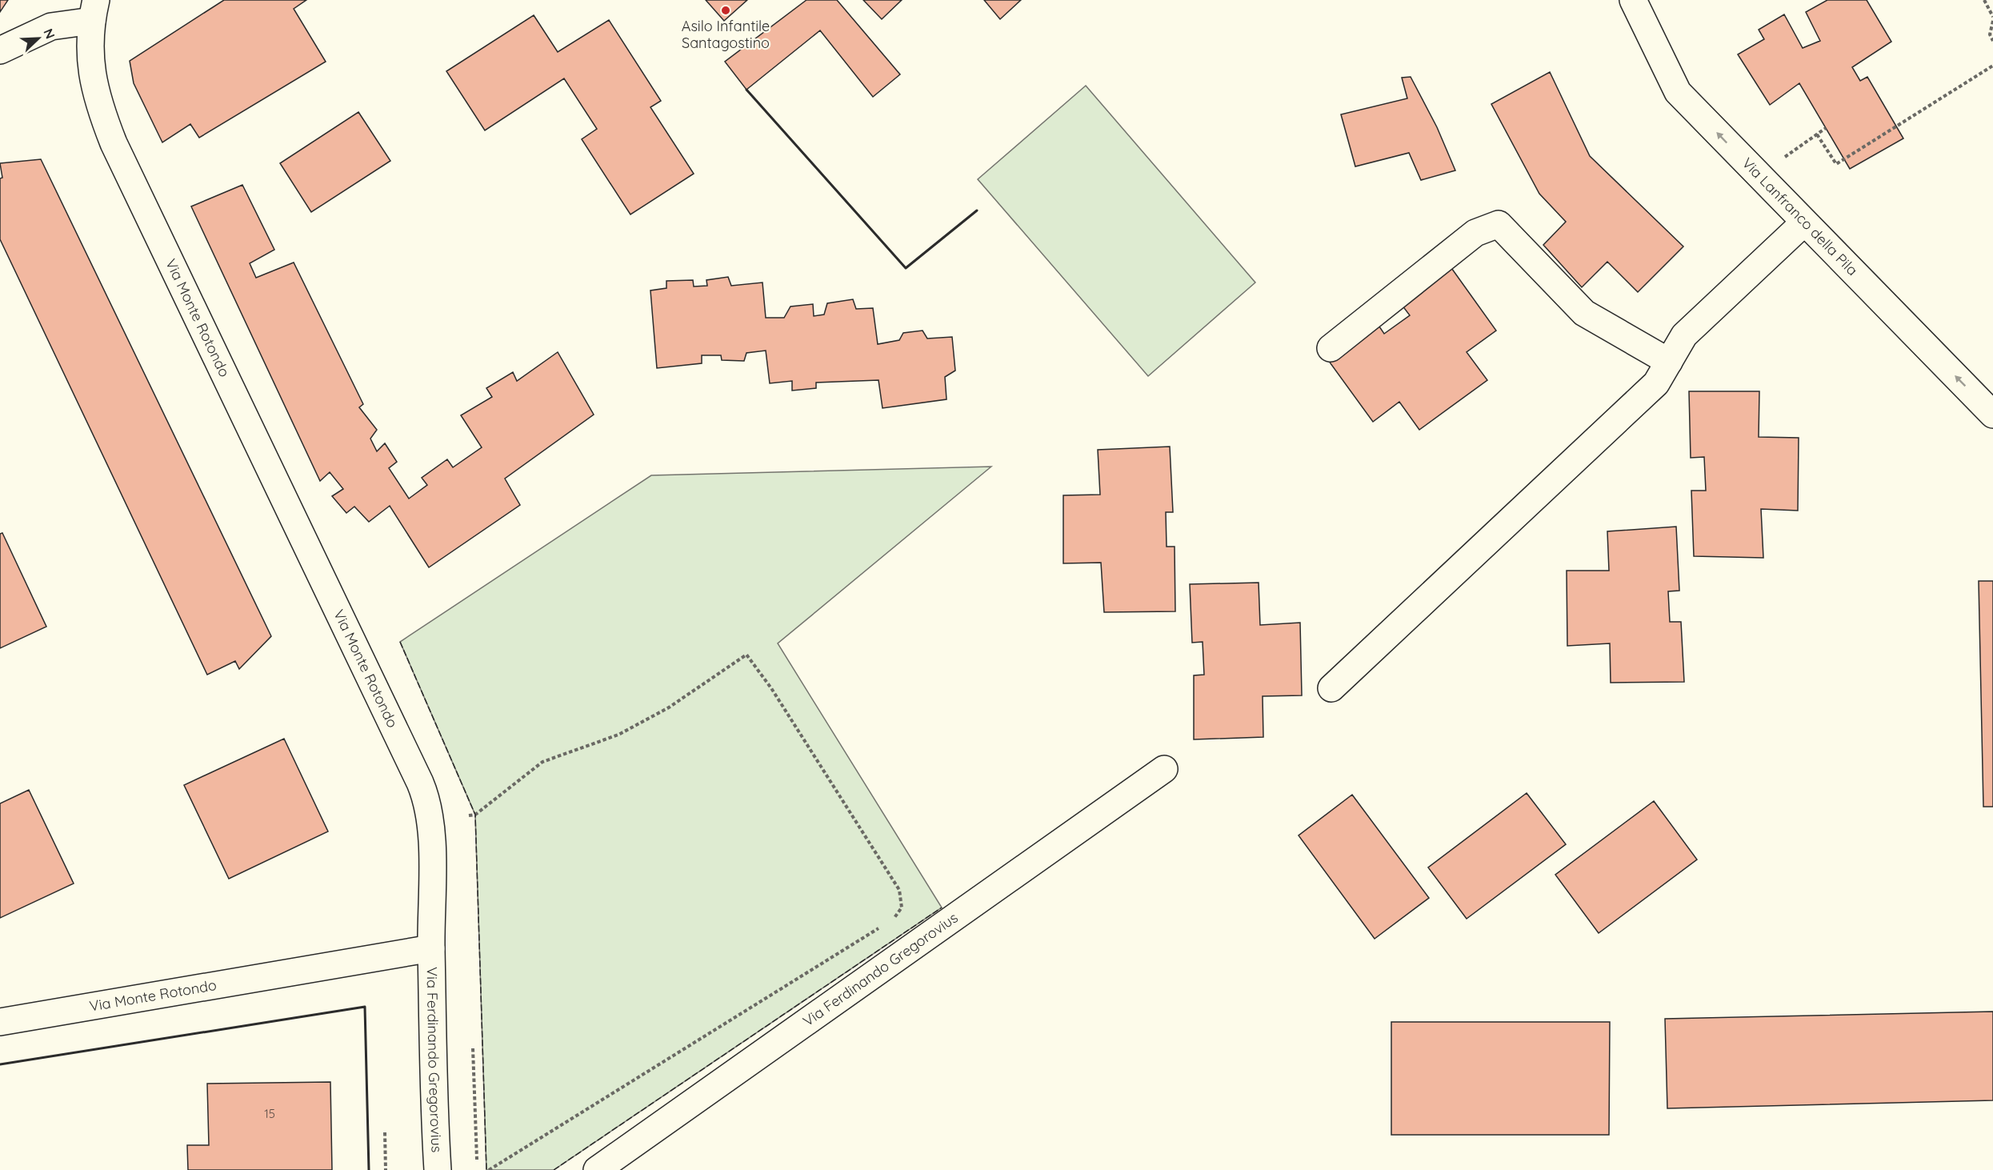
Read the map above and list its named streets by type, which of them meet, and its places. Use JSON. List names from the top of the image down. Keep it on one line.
{"streets":{"street":["Via Lanfranco della Pila","Via Monte Rotondo","Via Ferdinando Gregorovius"]},"crossings":[["Via Monte Rotondo","Via Ferdinando Gregorovius"]],"one_way":["Via Lanfranco della Pila"],"places":["Asilo Infantile Santagostino"],"house_numbers":["15"],"north":"top right"}
